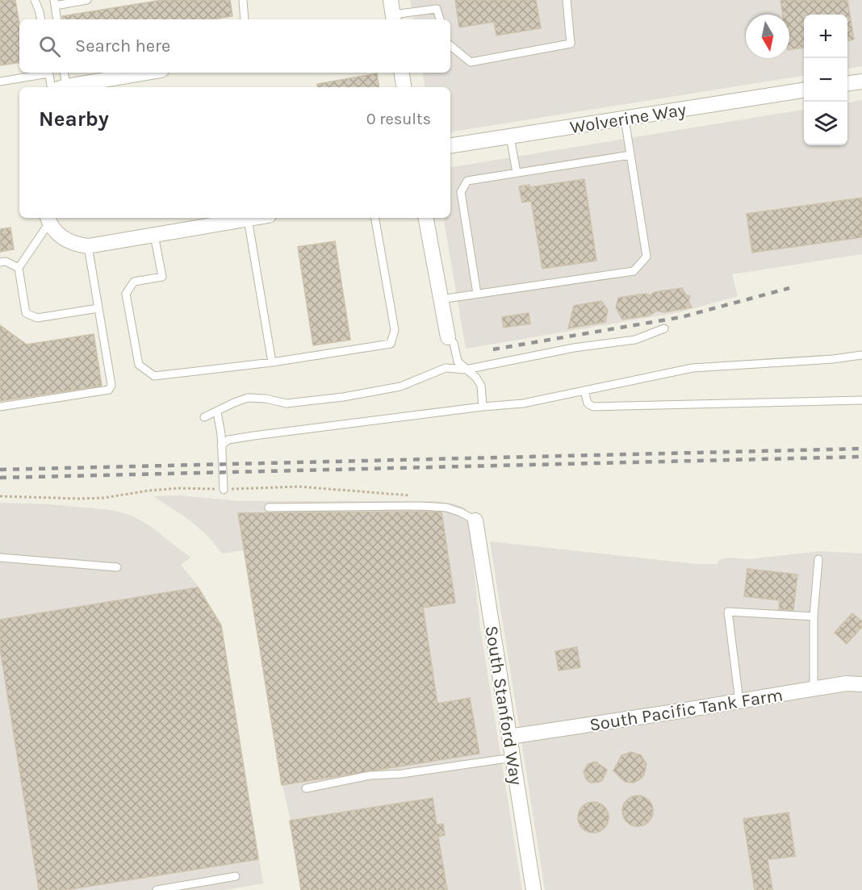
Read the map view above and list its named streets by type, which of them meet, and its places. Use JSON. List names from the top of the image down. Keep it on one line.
{"streets":{"street":["Wolverine Way","South Stanford Way","South Pacific Tank Farm"]},"crossings":[["South Stanford Way","South Pacific Tank Farm"]],"north":"bottom","page":{"map_buttons":["+","−"],"search":"Search here","heading":["Nearby","0 results"]}}
